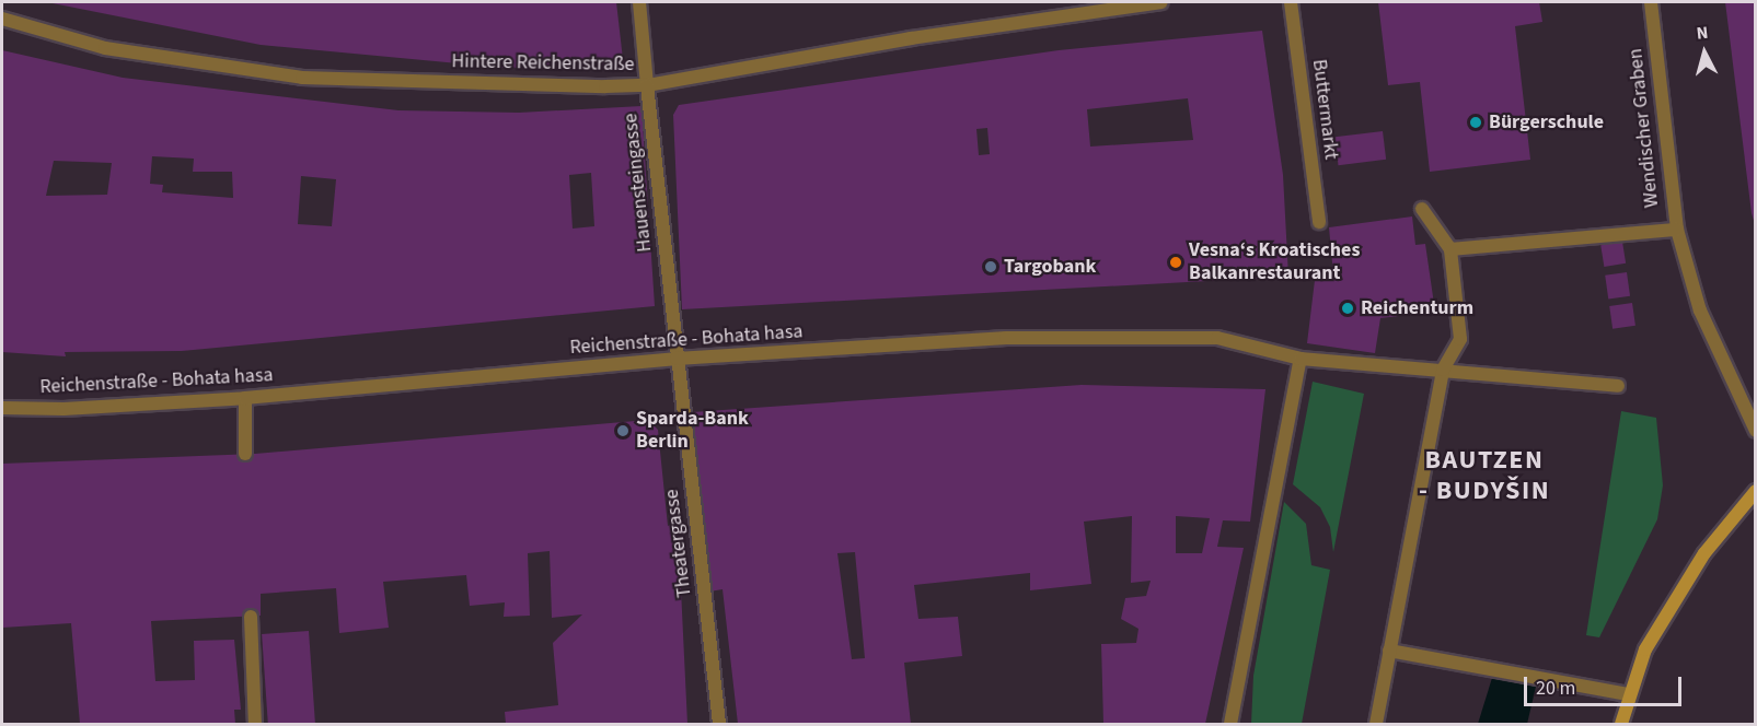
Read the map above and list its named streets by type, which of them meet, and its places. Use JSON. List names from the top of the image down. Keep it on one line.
{"streets":{"street":["Hintere Reichenstraße","Buttermarkt","Wendischer Graben","Hauensteingasse","Reichenstraße - Bohata hasa","Theatergasse"]},"crossings":[["Hintere Reichenstraße","Hauensteingasse"],["Hauensteingasse","Reichenstraße - Bohata hasa"],["Hauensteingasse","Theatergasse"],["Reichenstraße - Bohata hasa","Theatergasse"]],"districts":["BAUTZEN - BUDYŠIN"],"places":["Bürgerschule","Vesna‘s Kroatisches Balkanrestaurant","Targobank","Reichenturm","Sparda-Bank Berlin"],"scale_bar":"20 m","north":"top"}
